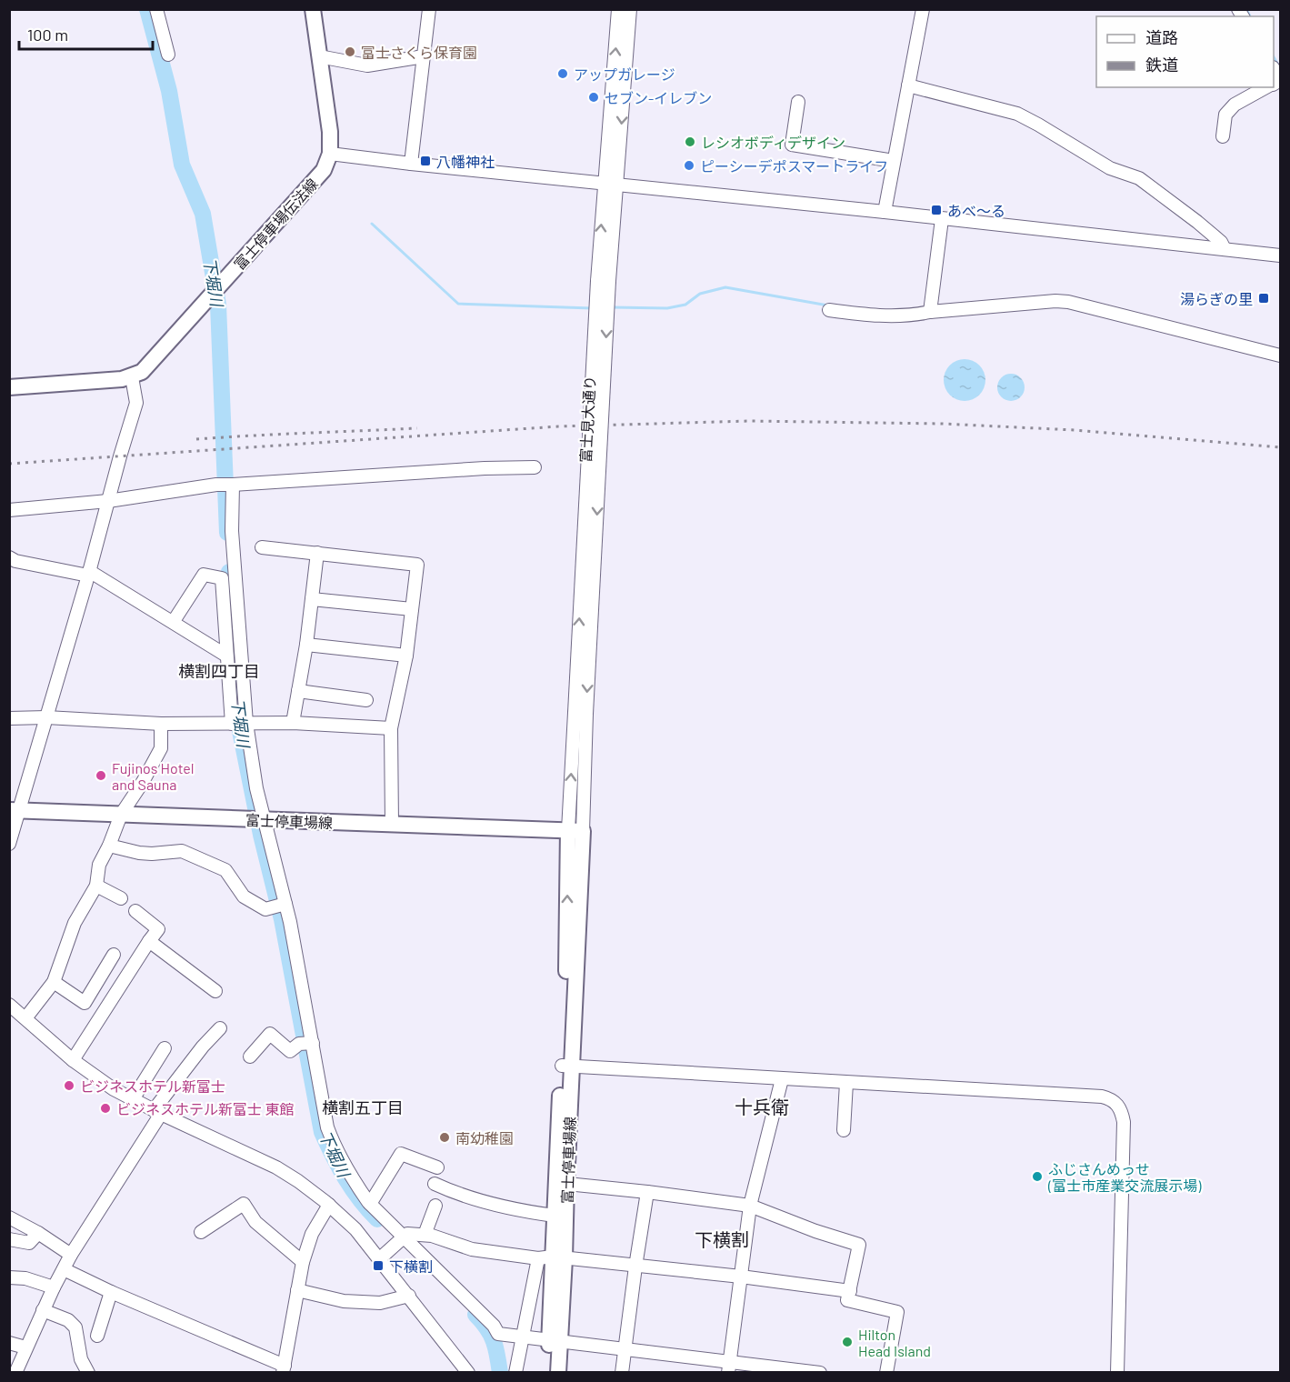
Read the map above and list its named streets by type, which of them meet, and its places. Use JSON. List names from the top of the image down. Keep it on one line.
{"streets":{"main road":["富士停車場伝法線","富士停車場線"],"street":["富士見大通り"]},"crossings":[["富士見大通り","富士停車場線"]],"districts":["横割四丁目","十兵衛","横割五丁目","下横割"],"water":["下堀川"],"places":{"other":["富士さくら保育園","アップガレージ","セブン-イレブン","レシオボディデザイン","ピーシーデポスマートライフ","Fujinos Hotel and Sauna","ビジネスホテル新富士","ビジネスホテル新富士 東館","南幼稚園","ふじさんめっせ (富士市産業交流展示場)","Hilton Head Island"],"transit":["八幡神社","あべ〜る","湯らぎの里","下横割"]},"legend":["道路","鉄道"],"scale_bar":"100 m"}
